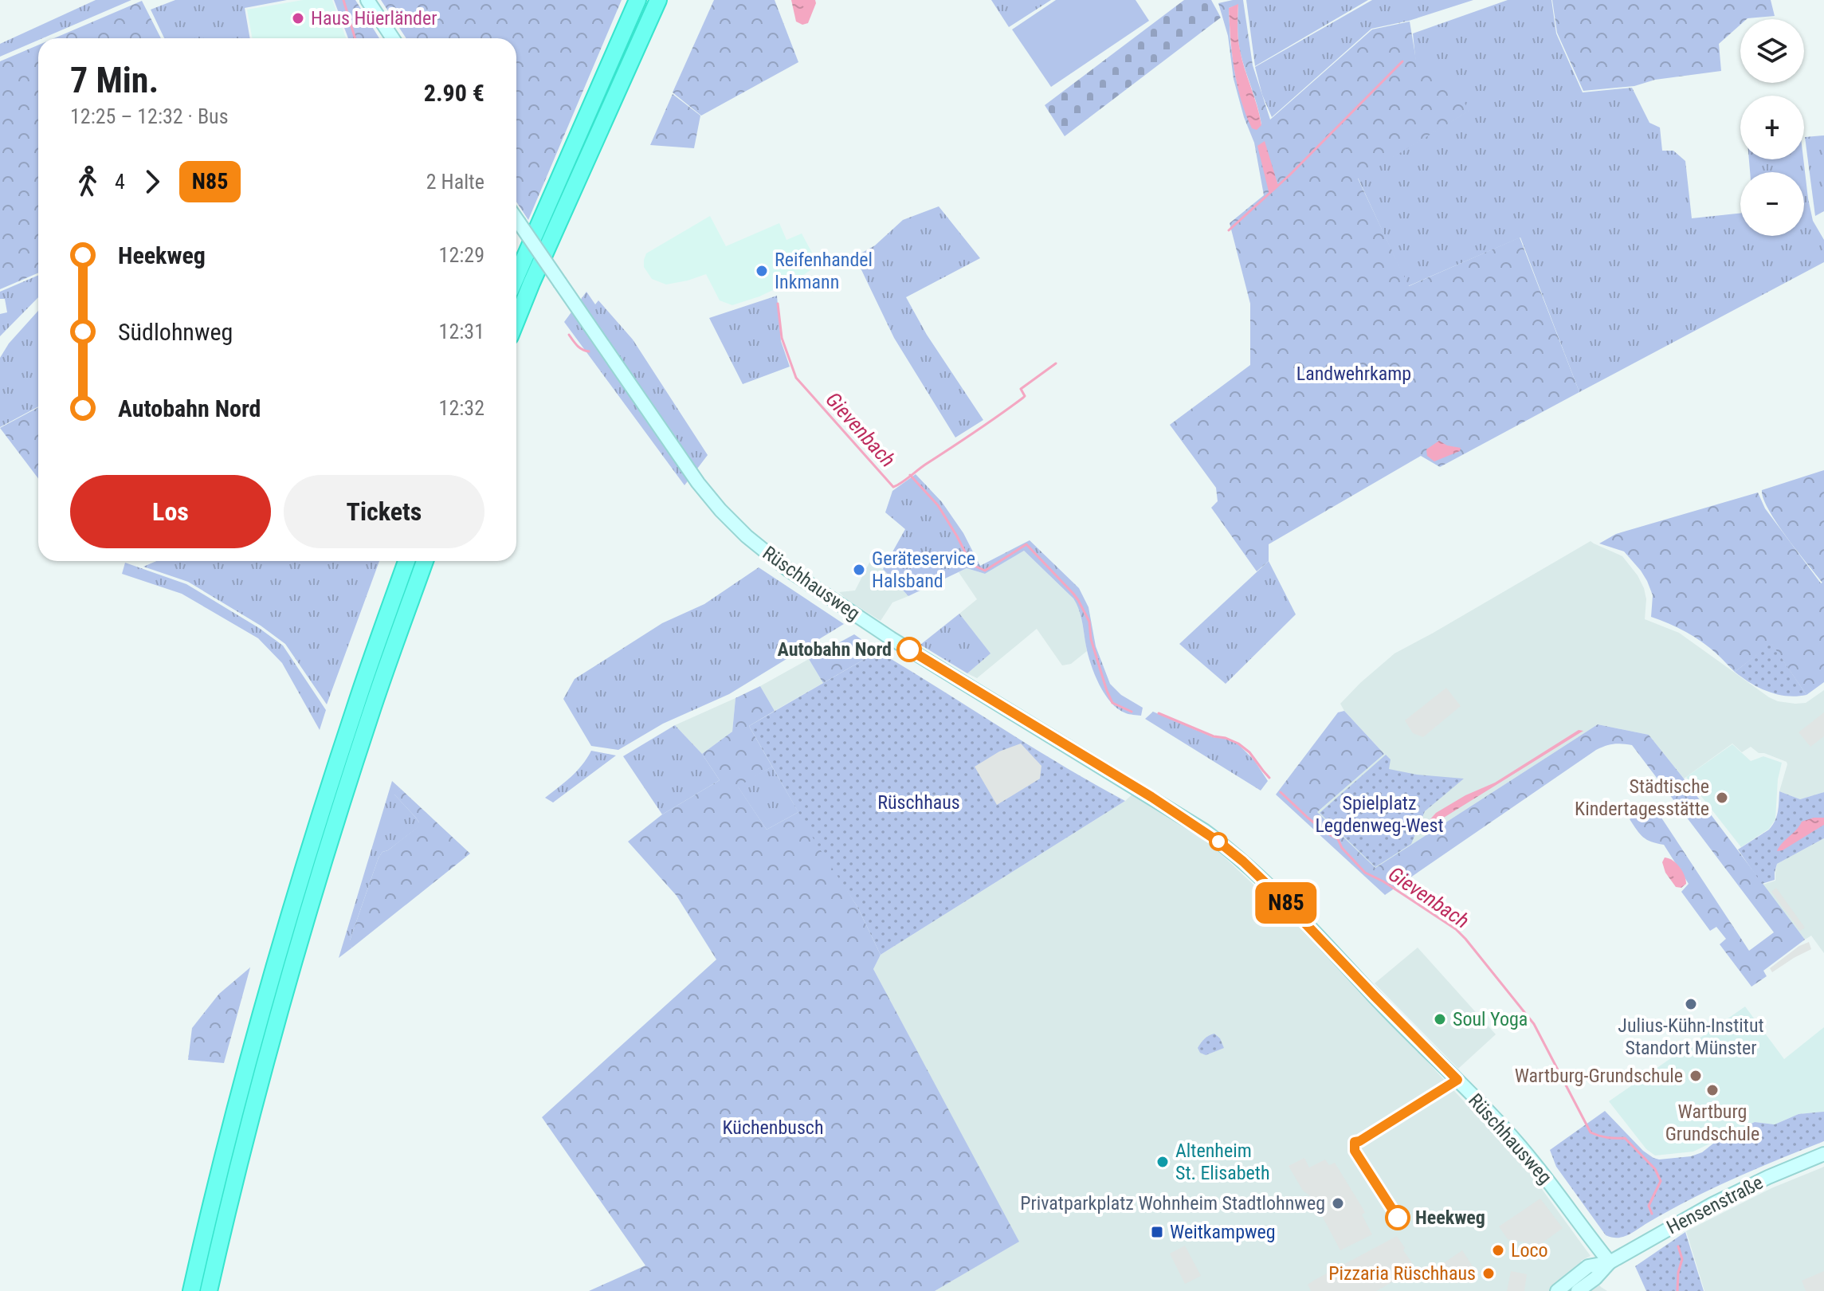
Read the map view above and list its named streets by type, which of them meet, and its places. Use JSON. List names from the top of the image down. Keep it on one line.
{"streets":{"main road":["Rüschhausweg","Hensenstraße"]},"crossings":[["Rüschhausweg","Hensenstraße"]],"water":["Gievenbach"],"parks":["Landwehrkamp","Rüschhaus","Spielplatz Legdenweg-West","Küchenbusch"],"places":{"other":["Haus Hüerländer","Reifenhandel Inkmann","Geräteservice Halsband","Autobahn Nord","Städtische Kindertagesstätte","Julius-Kühn-Institut Standort Münster","Soul Yoga","Wartburg-Grundschule","Wartburg Grundschule","Altenheim St. Elisabeth","Privatparkplatz Wohnheim Stadtlohnweg","Heekweg","Loco","Pizzaria Rüschhaus"],"transit":["Weitkampweg"]},"lines":["bus line N85"],"page":{"on_map":"N85","map_buttons":["+","−"],"heading":["7 Min.","12:25 – 12:32 · Bus","2.90 €"],"legs":["4","N85","2 Halte"],"list":[{"name":"Heekweg","value":"12:29"},{"name":"Südlohnweg","value":"12:31"},{"name":"Autobahn Nord","value":"12:32"}],"buttons":["Los","Tickets"]}}
